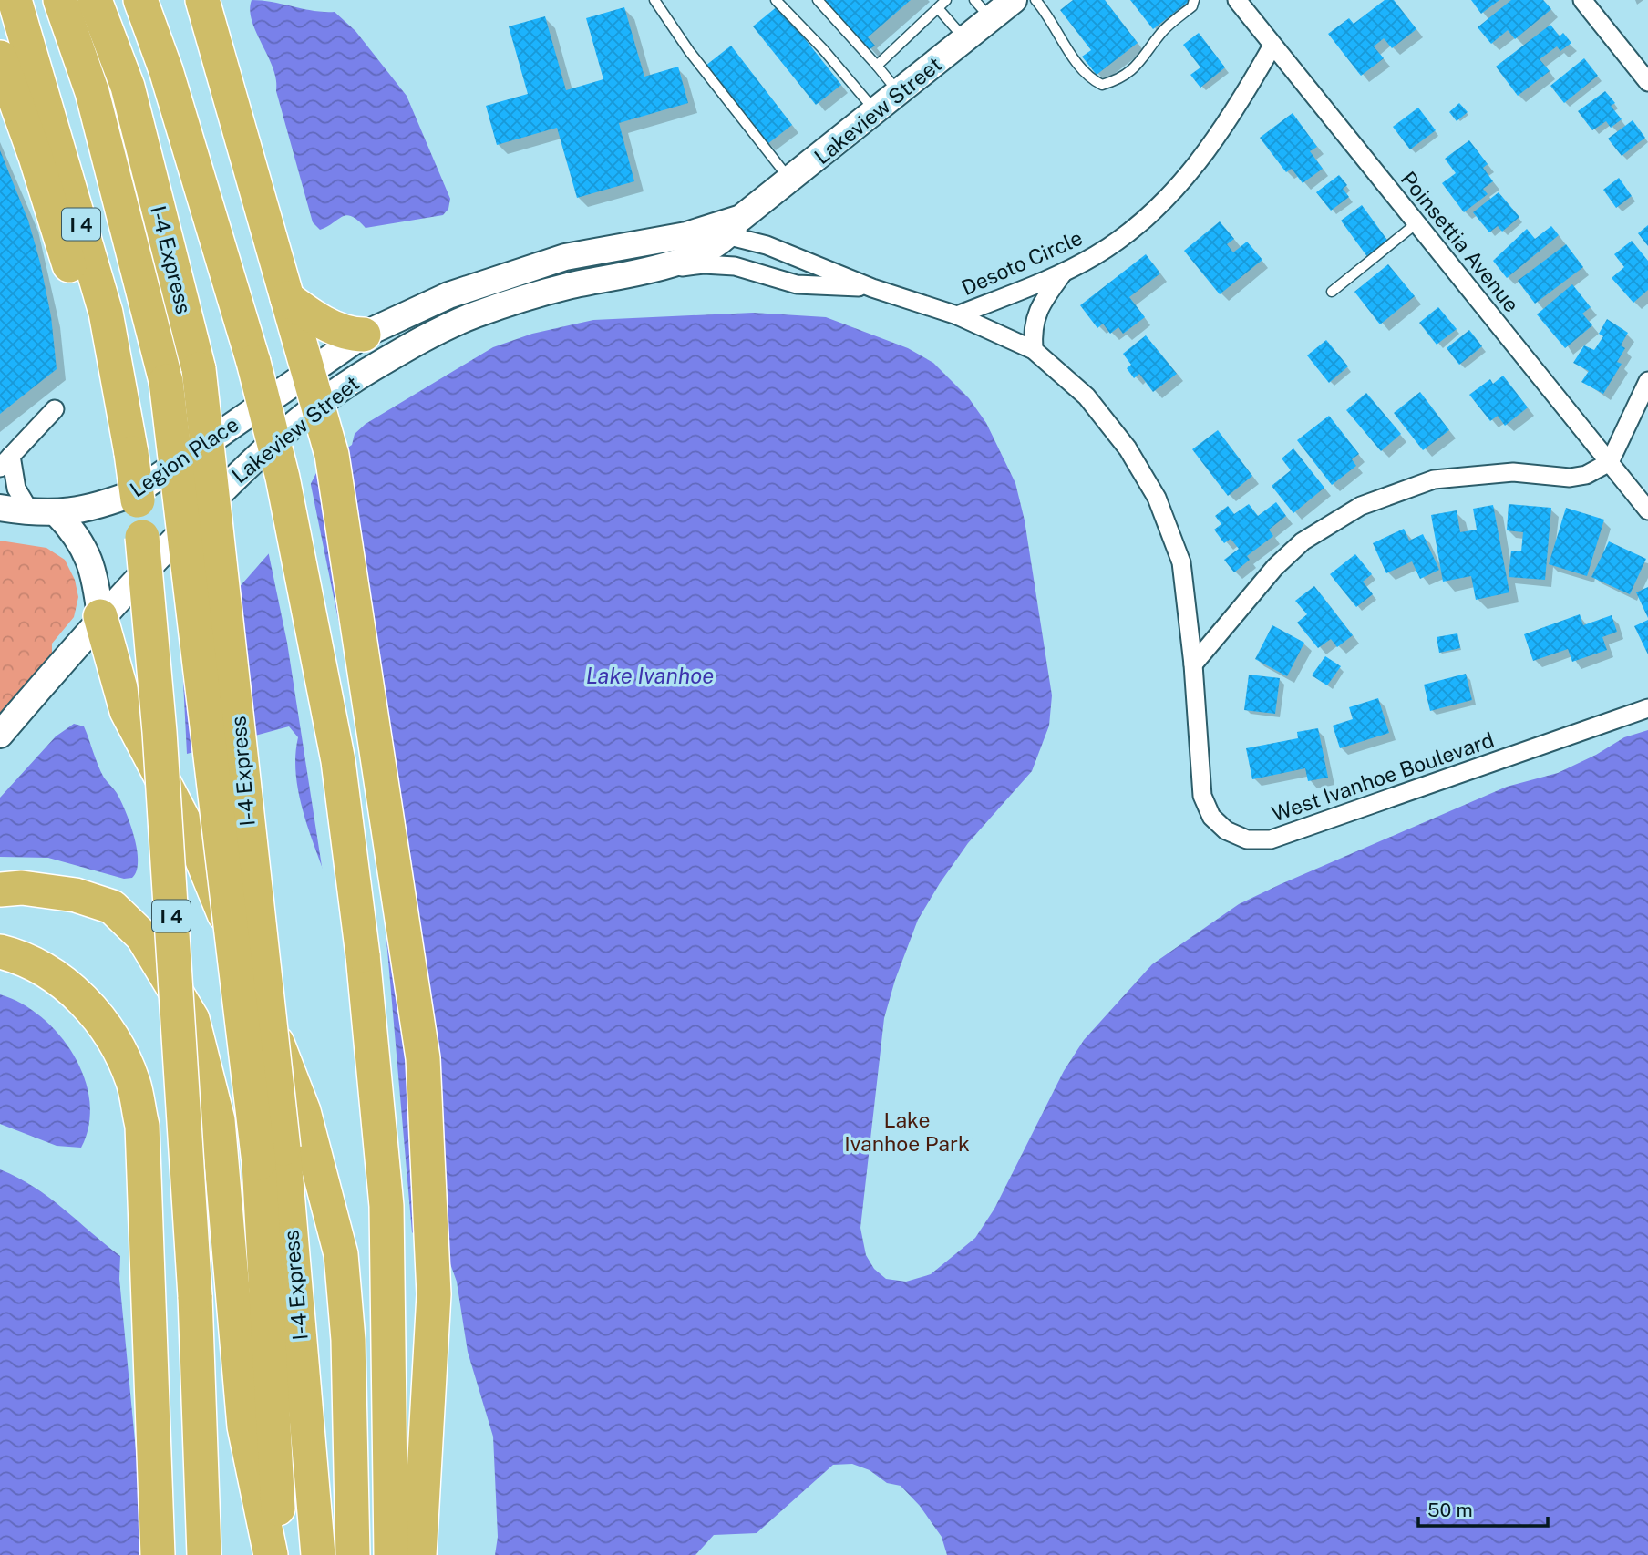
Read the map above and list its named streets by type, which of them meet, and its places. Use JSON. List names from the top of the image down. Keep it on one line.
{"streets":{"highway":["I 4","I-4 Express"],"street":["Lakeview Street","Poinsettia Avenue","Desoto Circle","Legion Place","West Ivanhoe Boulevard"]},"crossings":[["Lakeview Street","Legion Place"],["Lakeview Street","West Ivanhoe Boulevard"],["Poinsettia Avenue","Desoto Circle"],["Desoto Circle","West Ivanhoe Boulevard"]],"water":["Lake Ivanhoe"],"parks":["Lake Ivanhoe Park"],"scale_bar":"50 m"}
